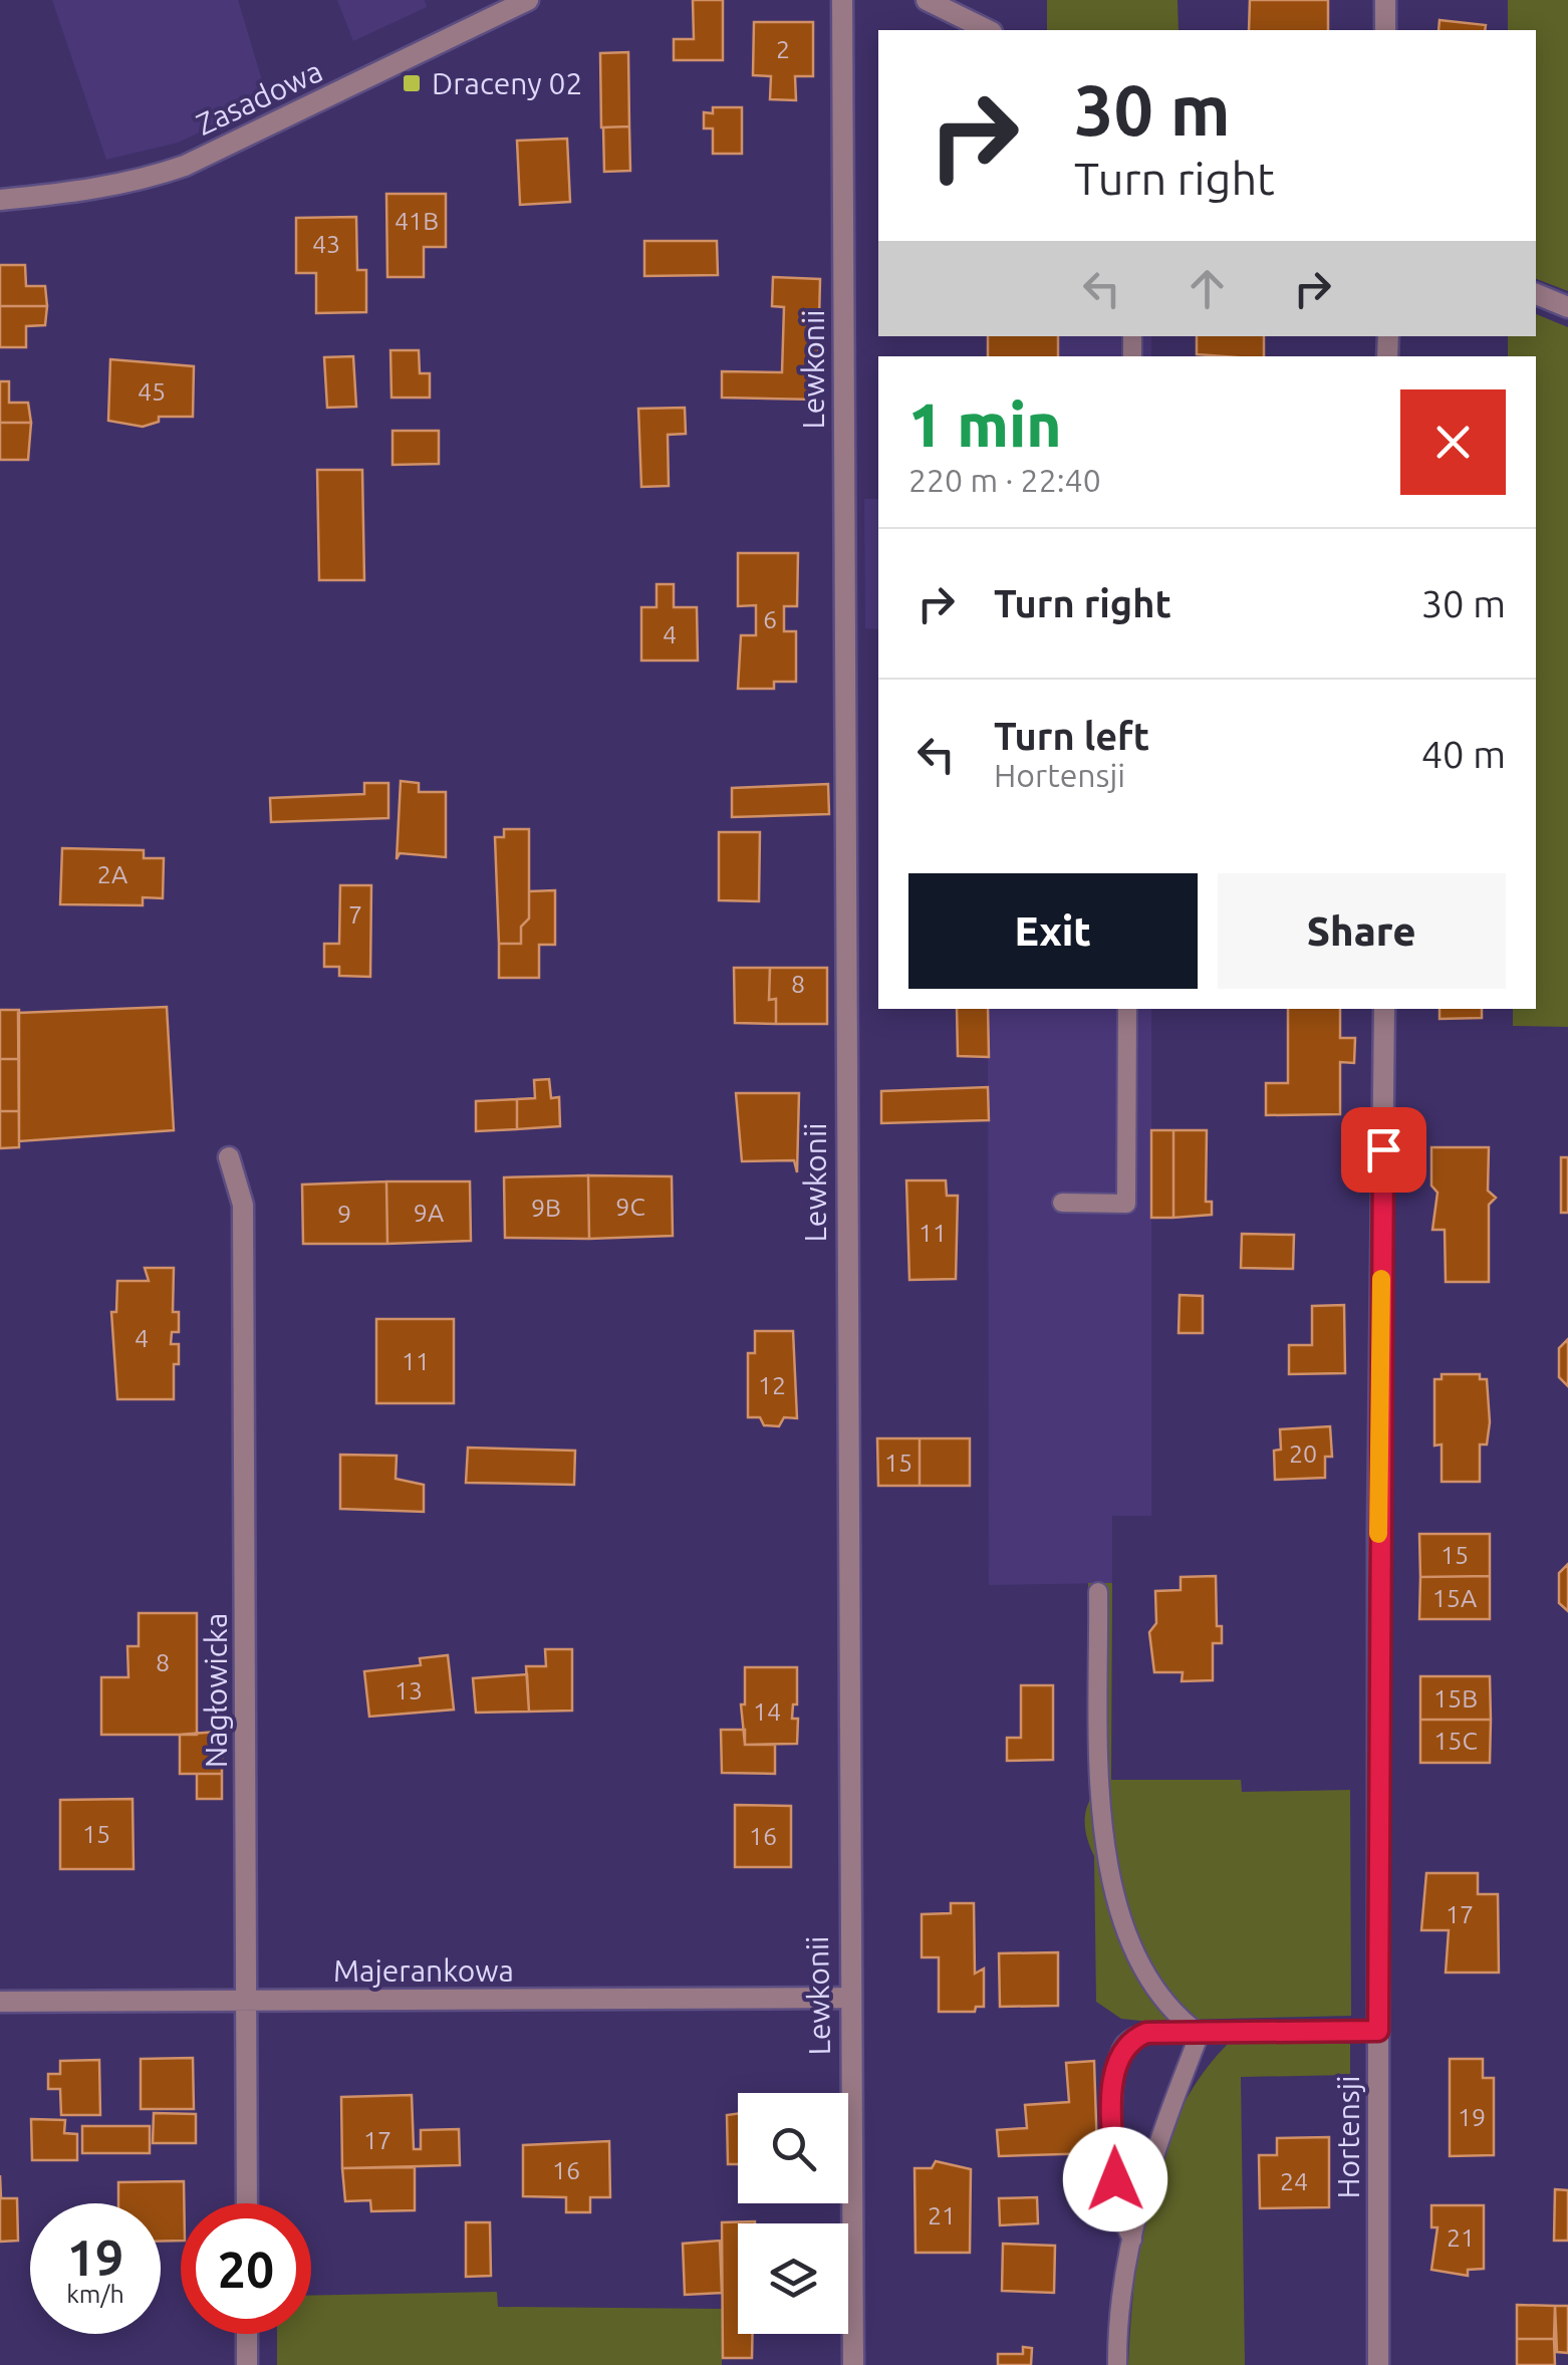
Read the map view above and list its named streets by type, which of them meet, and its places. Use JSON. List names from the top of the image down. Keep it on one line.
{"streets":{"street":["Zasadowa","Lewkonii","Nagłowicka","Majerankowa","Hortensji"]},"crossings":[["Lewkonii","Majerankowa"],["Nagłowicka","Majerankowa"]],"places":{"transit":["Draceny 02"]},"house_numbers":["2","41B","43","45","6","4","2A","7","8","9C","9B","9A","9","11","4","11","12","20","15","15","15A","8","13","15B","14","15C","15","16","17","19","17","16","24","21","21"],"page":{"turn":["30 m","Turn right"],"heading":["1 min","220 m · 22:40"],"list":[{"name":"Turn right","value":"30 m"},{"name":"Turn left","note":"Hortensji","value":"40 m"}],"buttons":["Exit","Share"],"speed":"19 km/h","limit":"20"}}
